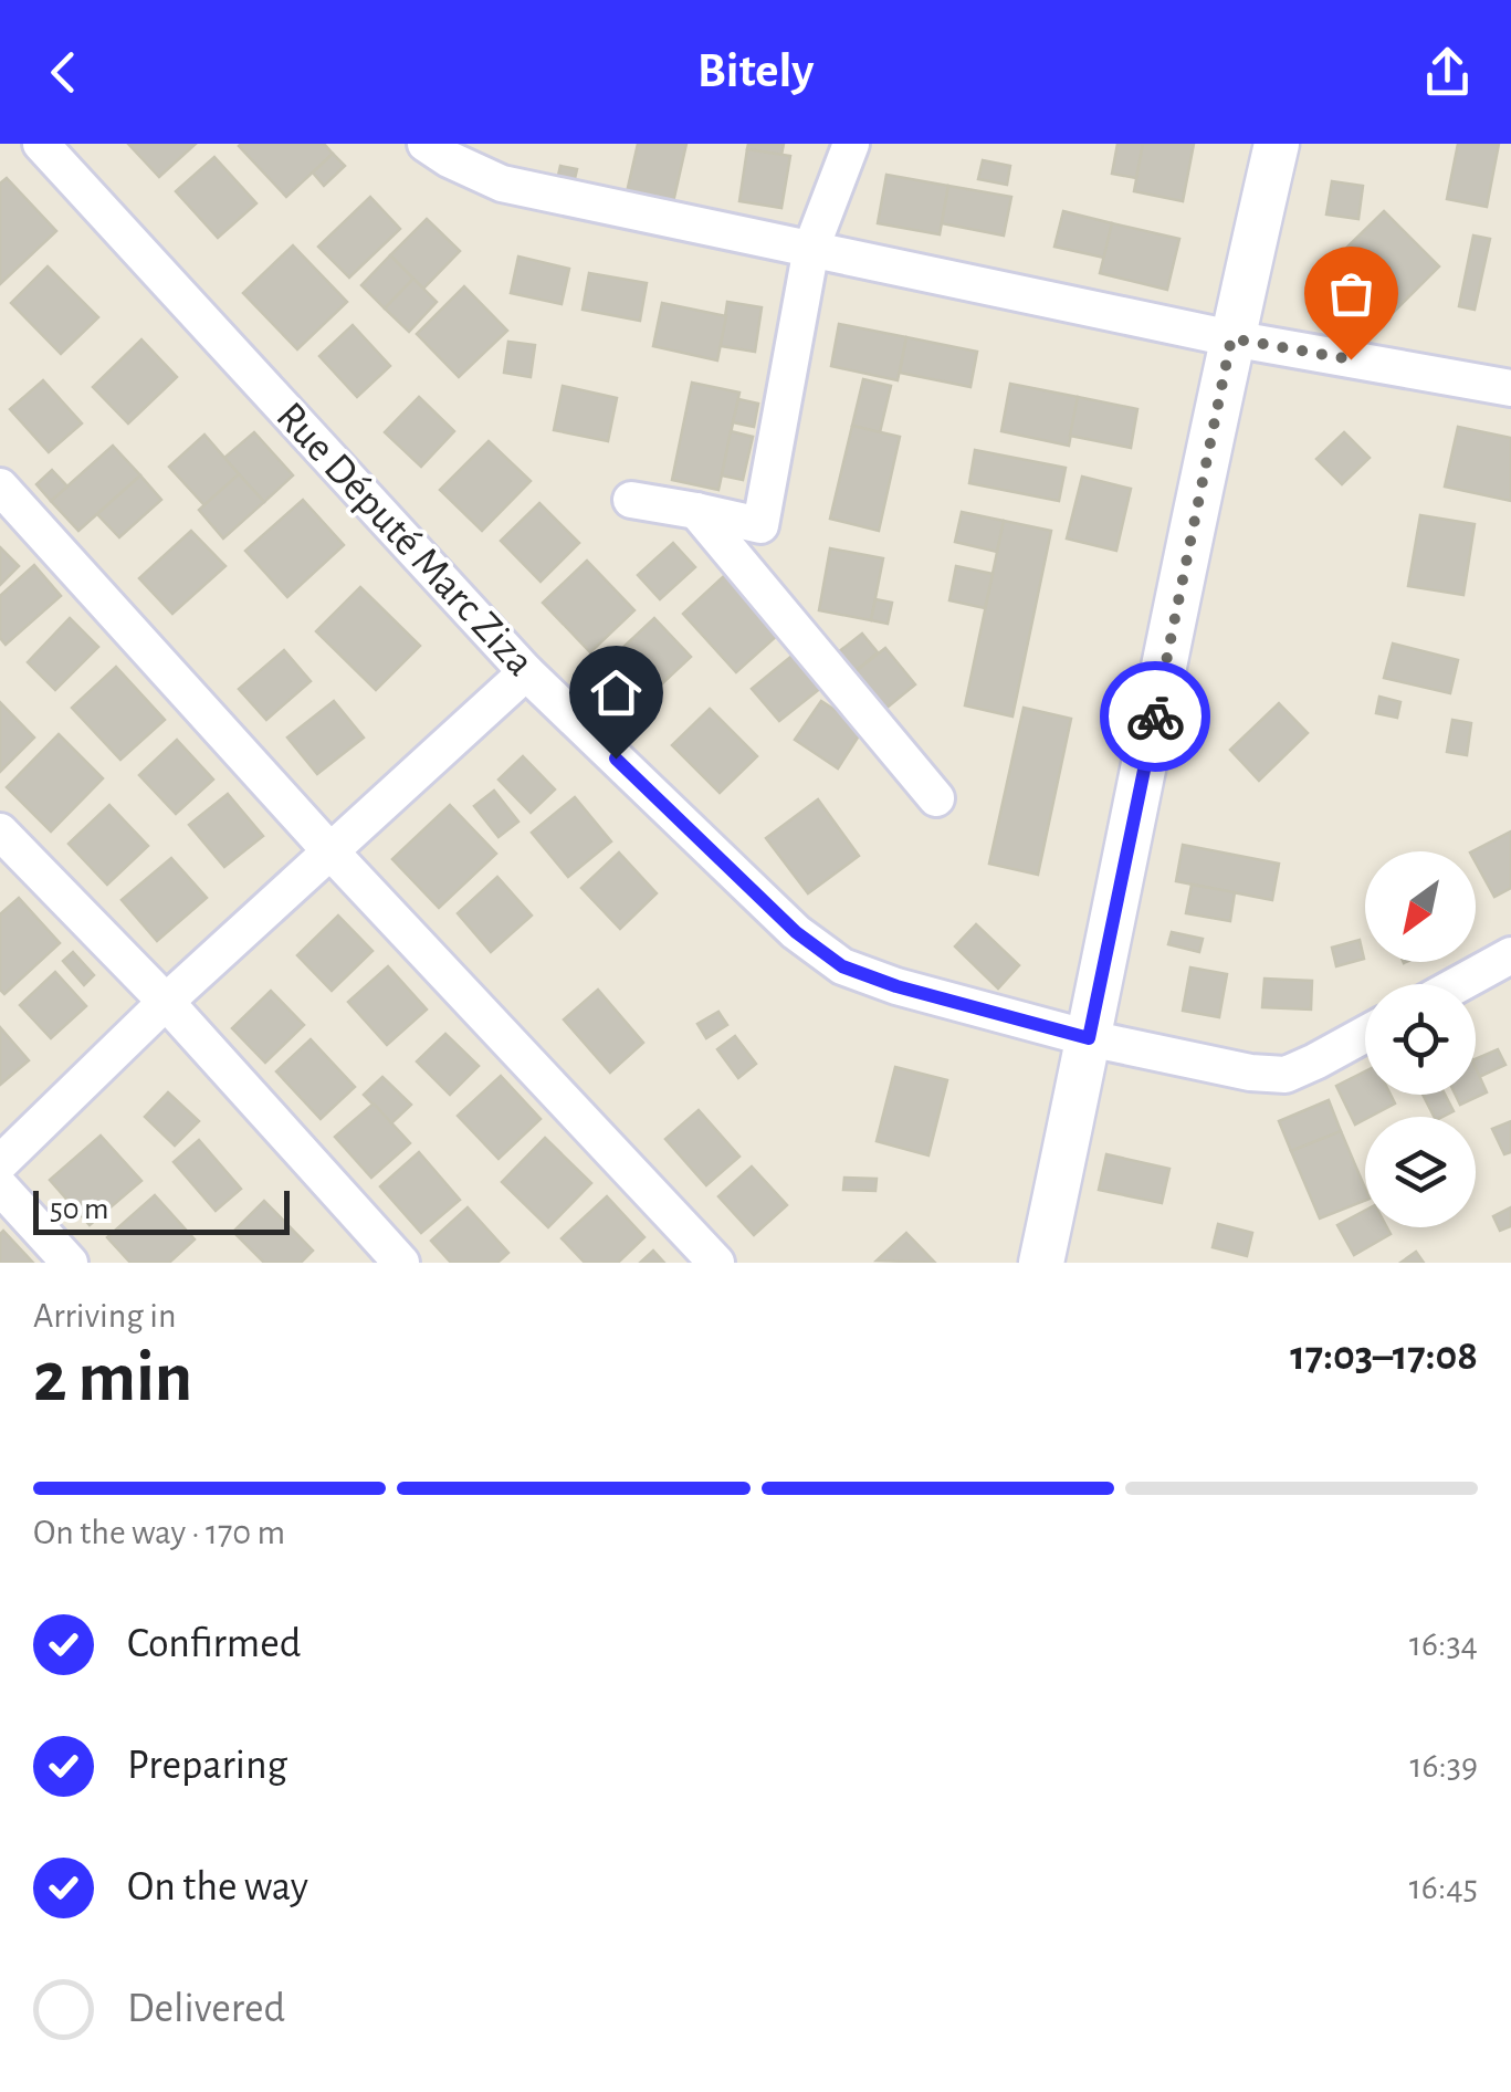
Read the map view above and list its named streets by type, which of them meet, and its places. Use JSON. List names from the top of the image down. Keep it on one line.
{"streets":{"street":["Rue Député Marc Ziza"]},"scale_bar":"50 m","north":"bottom left","page":{"header":"Bitely","scale":"50 m","heading":["2 min","Arriving in","17:03–17:08"],"bar":"On the way · 170 m","list":[["Confirmed","16:34"],["Preparing","16:39"],["On the way","16:45"],"Delivered"]}}
